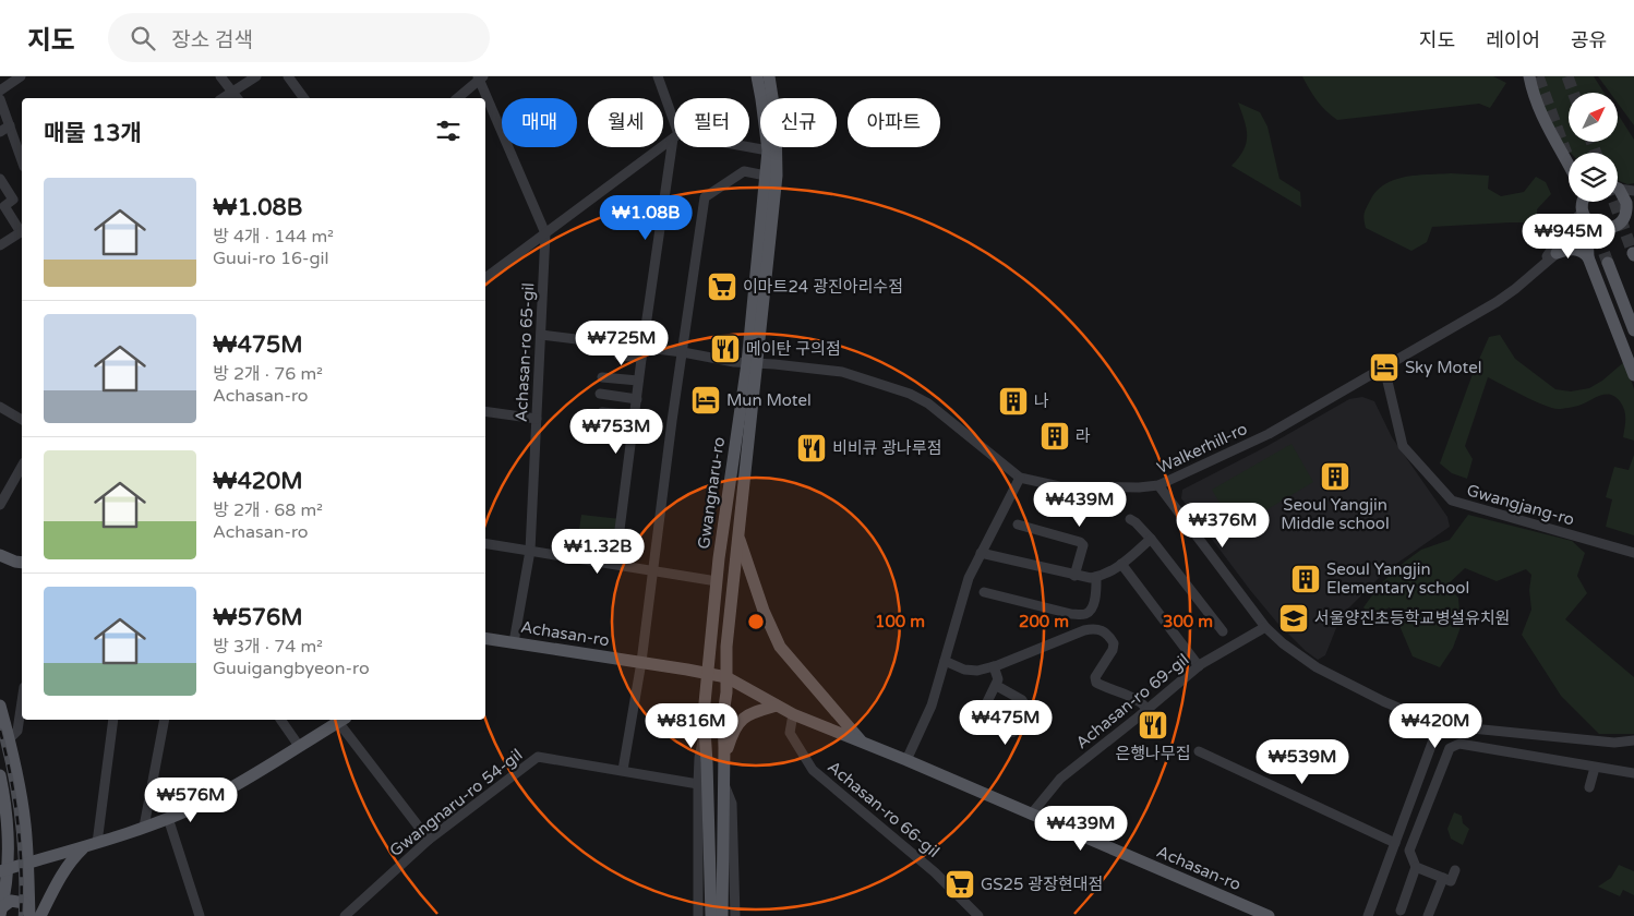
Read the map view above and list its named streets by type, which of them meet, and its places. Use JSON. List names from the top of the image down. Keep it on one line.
{"streets":{"main road":["Gwangnaru-ro","Achasan-ro"],"street":["Achasan-ro 65-gil","Walkerhill-ro","Gwangjang-ro","Achasan-ro 69-gil","Gwangnaru-ro 54-gil","Achasan-ro 66-gil"]},"crossings":[["Achasan-ro 65-gil","Walkerhill-ro"],["Achasan-ro 65-gil","Achasan-ro"],["Walkerhill-ro","Gwangnaru-ro"],["Walkerhill-ro","Gwangjang-ro"],["Gwangnaru-ro","Achasan-ro"],["Achasan-ro","Achasan-ro 69-gil"],["Achasan-ro","Achasan-ro 66-gil"]],"places":{"supermarket":["이마트24 광진아리수점","GS25 광장현대점"],"restaurant":["메이탄 구의점","비비큐 광나루점","은행나무집"],"hotel":["Sky Motel","Mun Motel"],"building":["나","라","Seoul Yangjin Middle school","Seoul Yangjin Elementary school"],"school or university":["서울양진초등학교병설유치원"]},"north":"top right","page":{"header":"지도","search":"장소 검색","nav":["지도","레이어","공유"],"chip":["매매","월세","필터","신규","아파트"],"heading":"매물 13개","list":[{"name":"₩1.08B","note":"방 4개 · 144 m² · Guui-ro 16-gil"},{"name":"₩475M","note":"방 2개 · 76 m² · Achasan-ro"},{"name":"₩420M","note":"방 2개 · 68 m² · Achasan-ro"},{"name":"₩576M","note":"방 3개 · 74 m² · Guuigangbyeon-ro"}],"price":["₩1.08B","₩945M","₩725M","₩753M","₩439M","₩376M","₩1.32B","₩475M","₩816M","₩420M","₩539M","₩576M","₩439M"]},"rings":["100 m","200 m","300 m"]}
